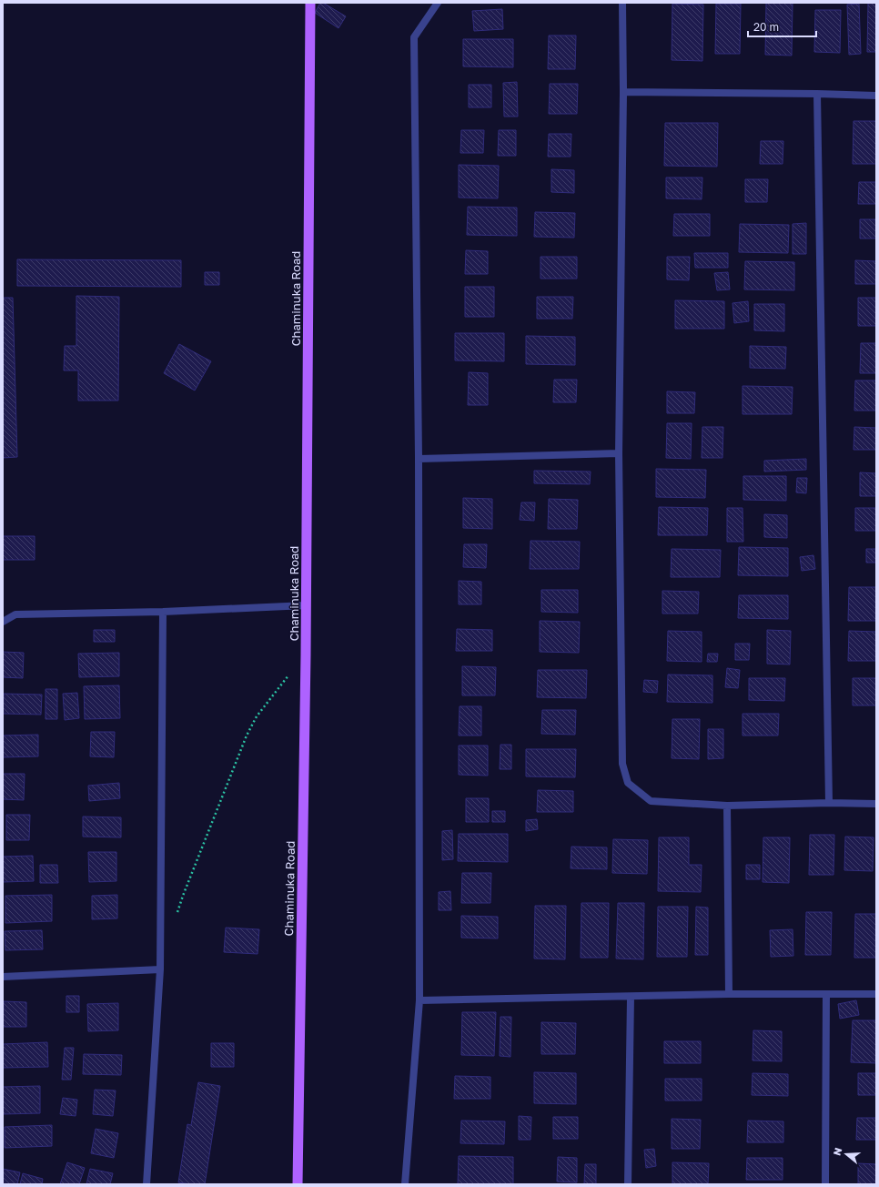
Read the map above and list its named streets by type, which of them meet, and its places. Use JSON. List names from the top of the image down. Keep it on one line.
{"streets":{"main road":["Chaminuka Road"]},"scale_bar":"20 m","north":"left"}
